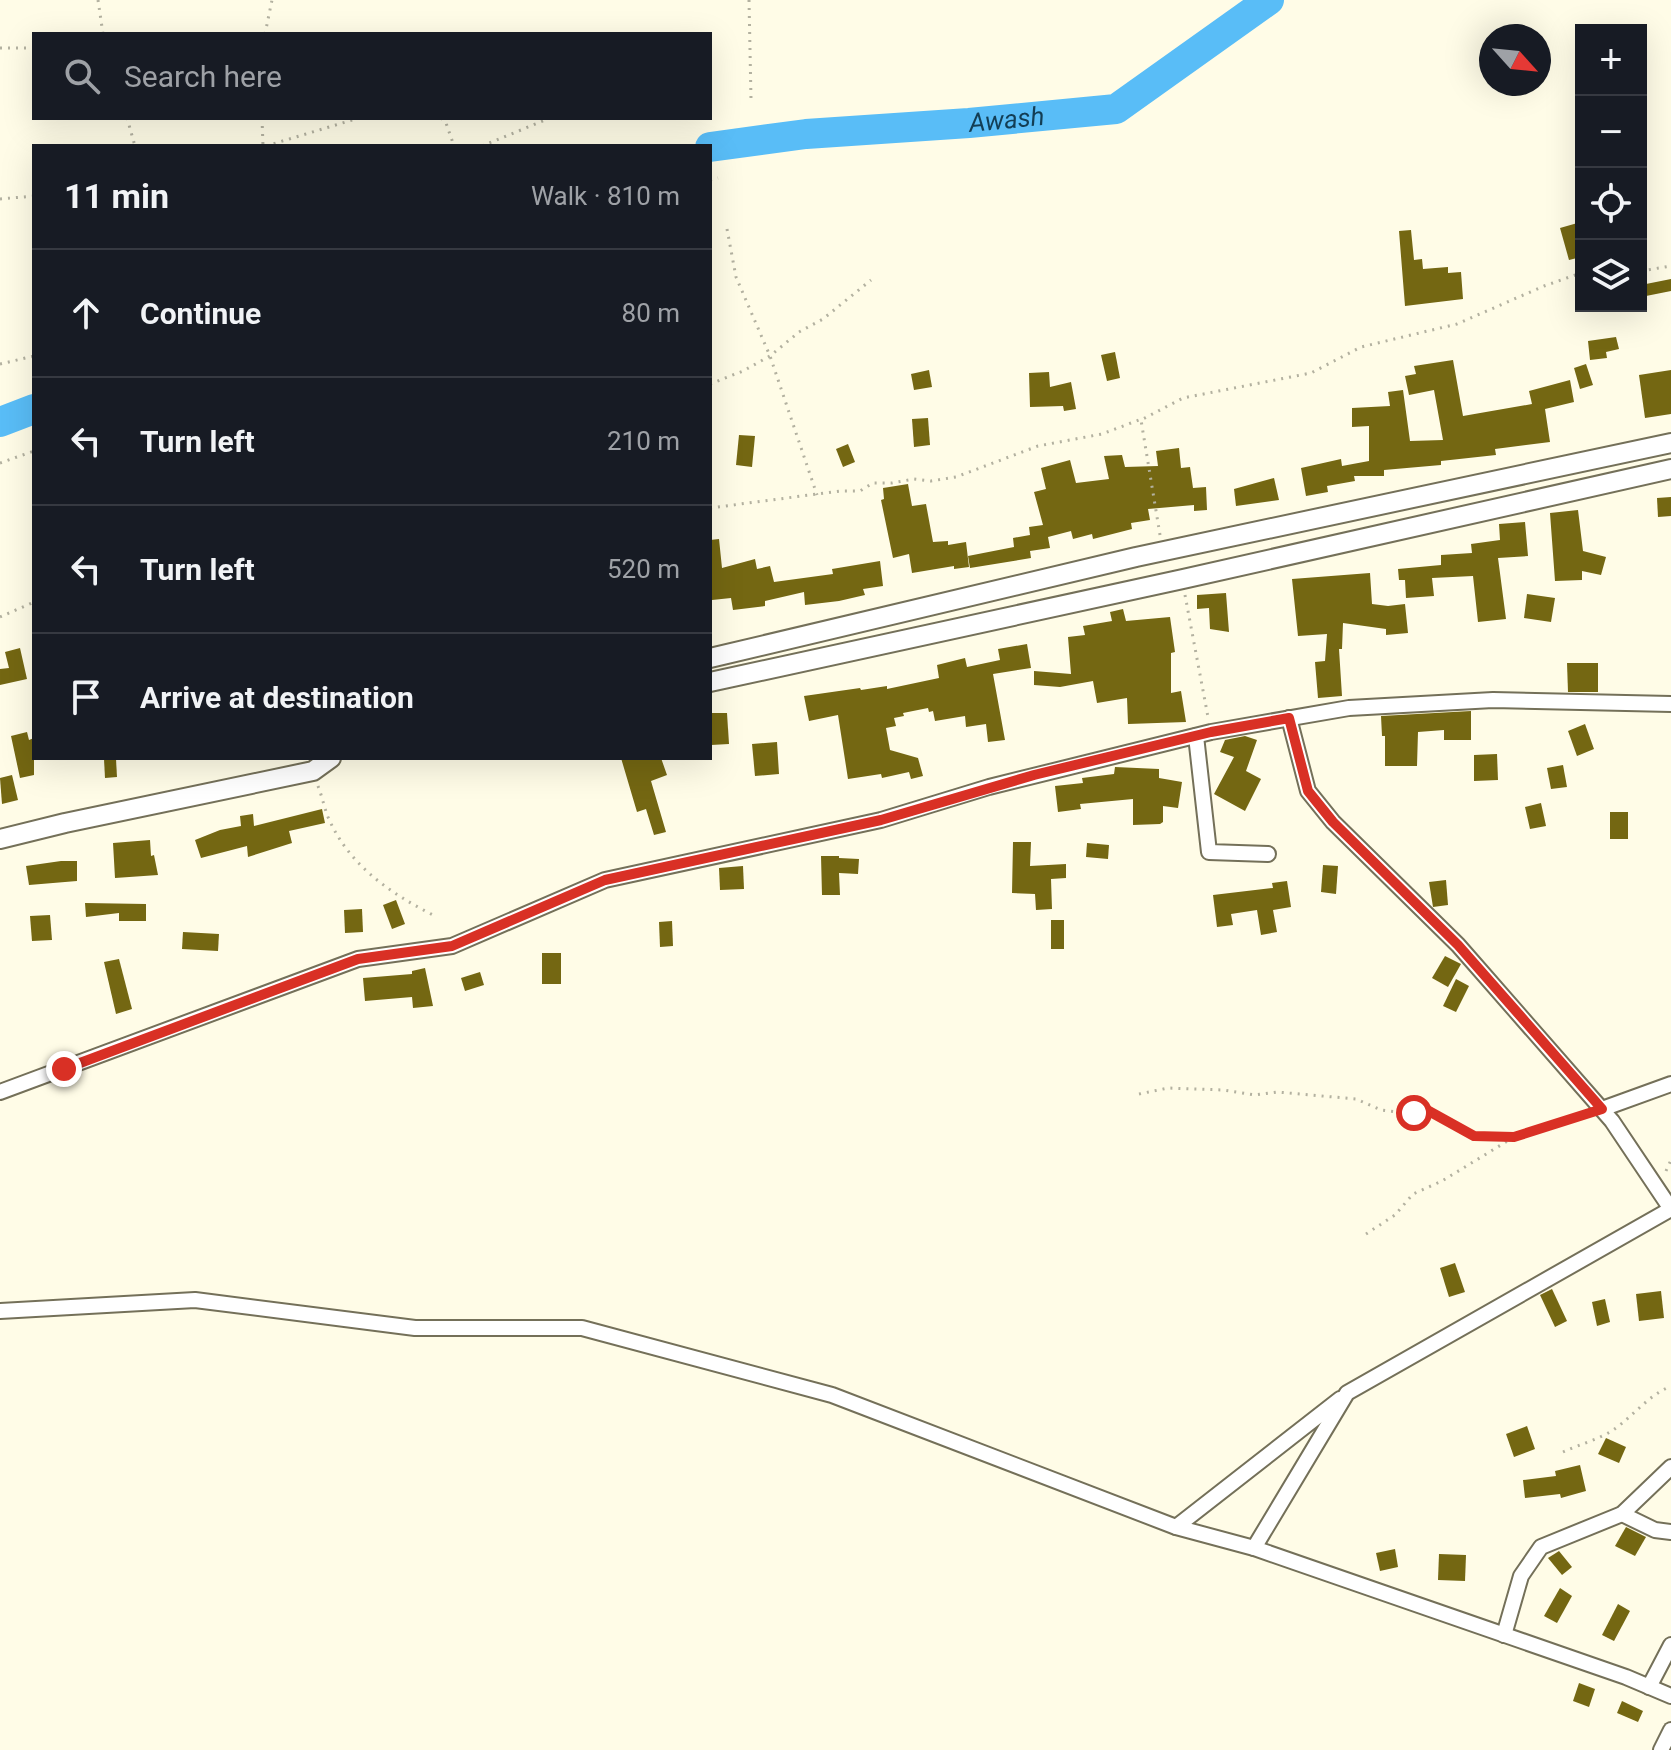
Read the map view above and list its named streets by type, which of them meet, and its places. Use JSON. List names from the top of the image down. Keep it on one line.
{"water":["Awash"],"north":"bottom right","page":{"map_buttons":["+","−"],"search":"Search here","heading":["11 min","Walk · 810 m"],"list":[["Continue","80 m"],["Turn left","210 m"],["Turn left","520 m"],"Arrive at destination"]}}
